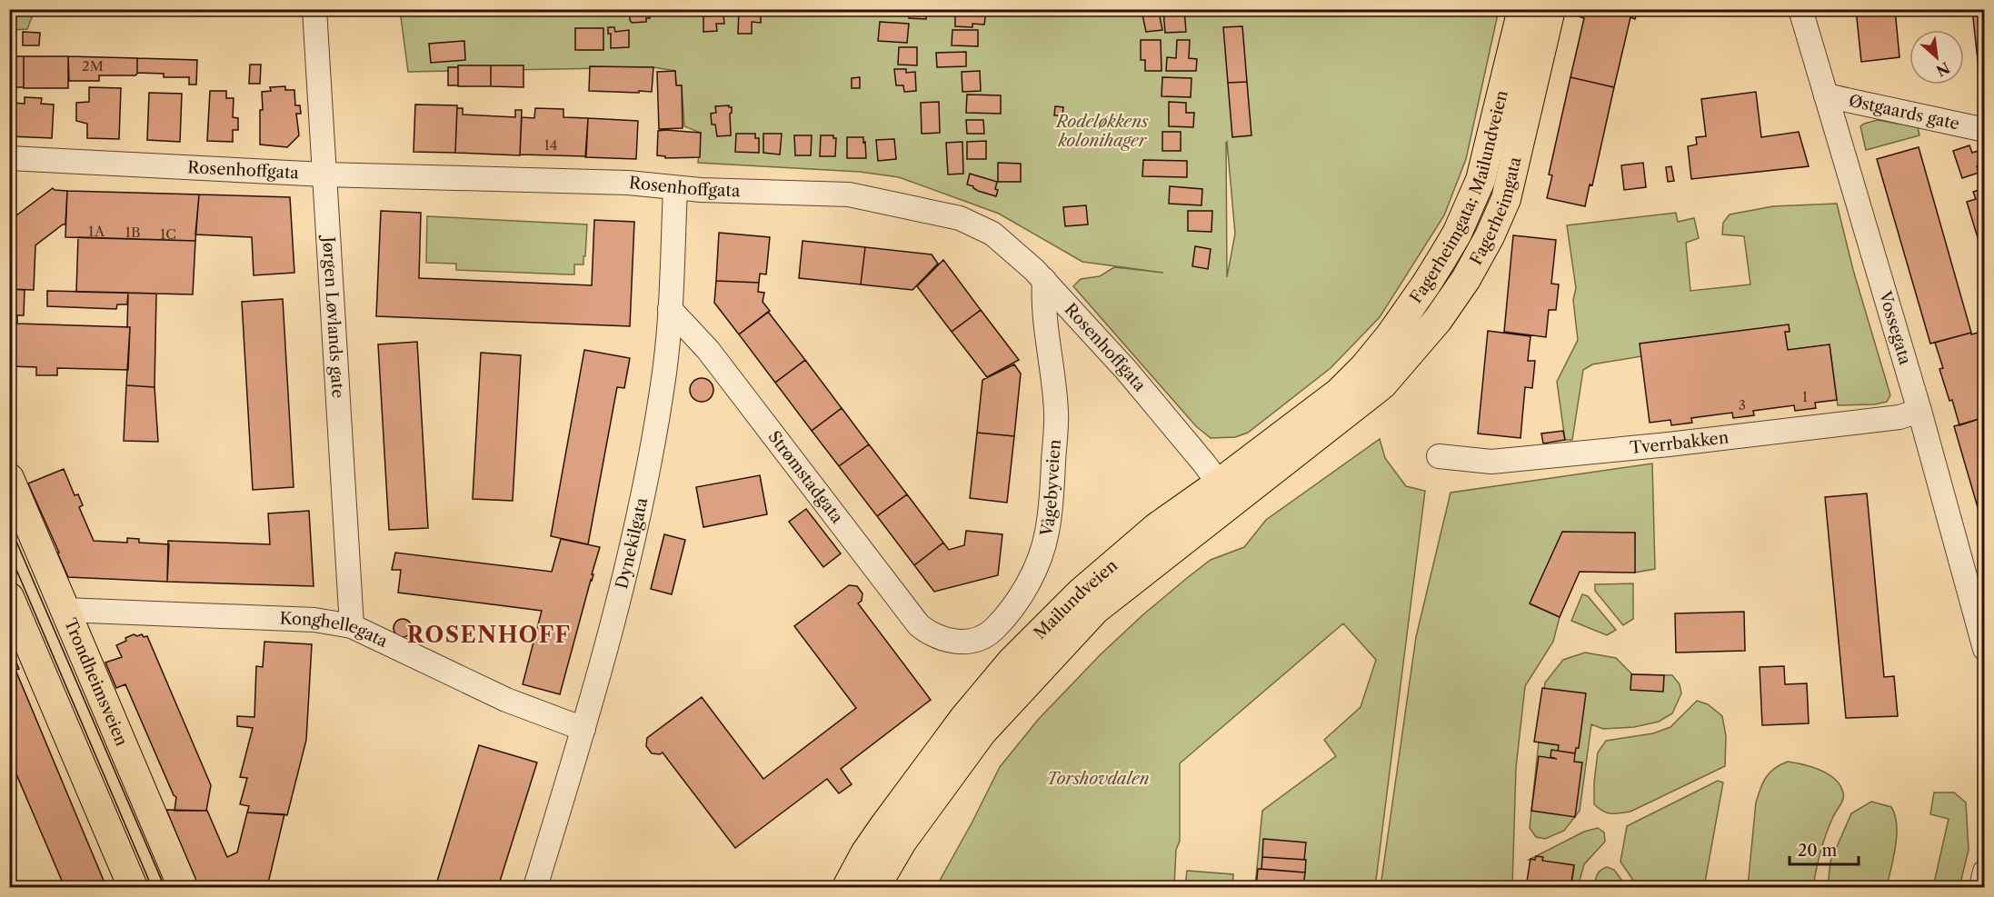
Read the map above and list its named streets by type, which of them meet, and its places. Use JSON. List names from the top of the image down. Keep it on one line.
{"streets":{"main road":["Fagerheimgata; Mailundveien","Fagerheimgata","Mailundveien","Trondheimsveien"],"street":["Østgaards gate","Rosenhoffgata","Jørgen Løvlands gate","Vossegata","Tverrbakken","Strømstadgata","Vågebyveien","Dynekilgata","Konghellegata"]},"crossings":[["Østgaards gate","Vossegata"],["Rosenhoffgata","Jørgen Løvlands gate"],["Rosenhoffgata","Vågebyveien"],["Rosenhoffgata","Dynekilgata"],["Rosenhoffgata","Mailundveien"],["Fagerheimgata; Mailundveien","Fagerheimgata"],["Fagerheimgata; Mailundveien","Mailundveien"],["Fagerheimgata","Mailundveien"],["Jørgen Løvlands gate","Konghellegata"],["Vossegata","Tverrbakken"],["Strømstadgata","Vågebyveien"],["Strømstadgata","Dynekilgata"],["Dynekilgata","Konghellegata"],["Konghellegata","Trondheimsveien"]],"districts":["ROSENHOFF"],"parks":["Rodeløkkens kolonihager","Torshovdalen"],"house_numbers":["2M","14","1A","1B","1C","1","3"],"scale_bar":"20 m","north":"bottom right"}
